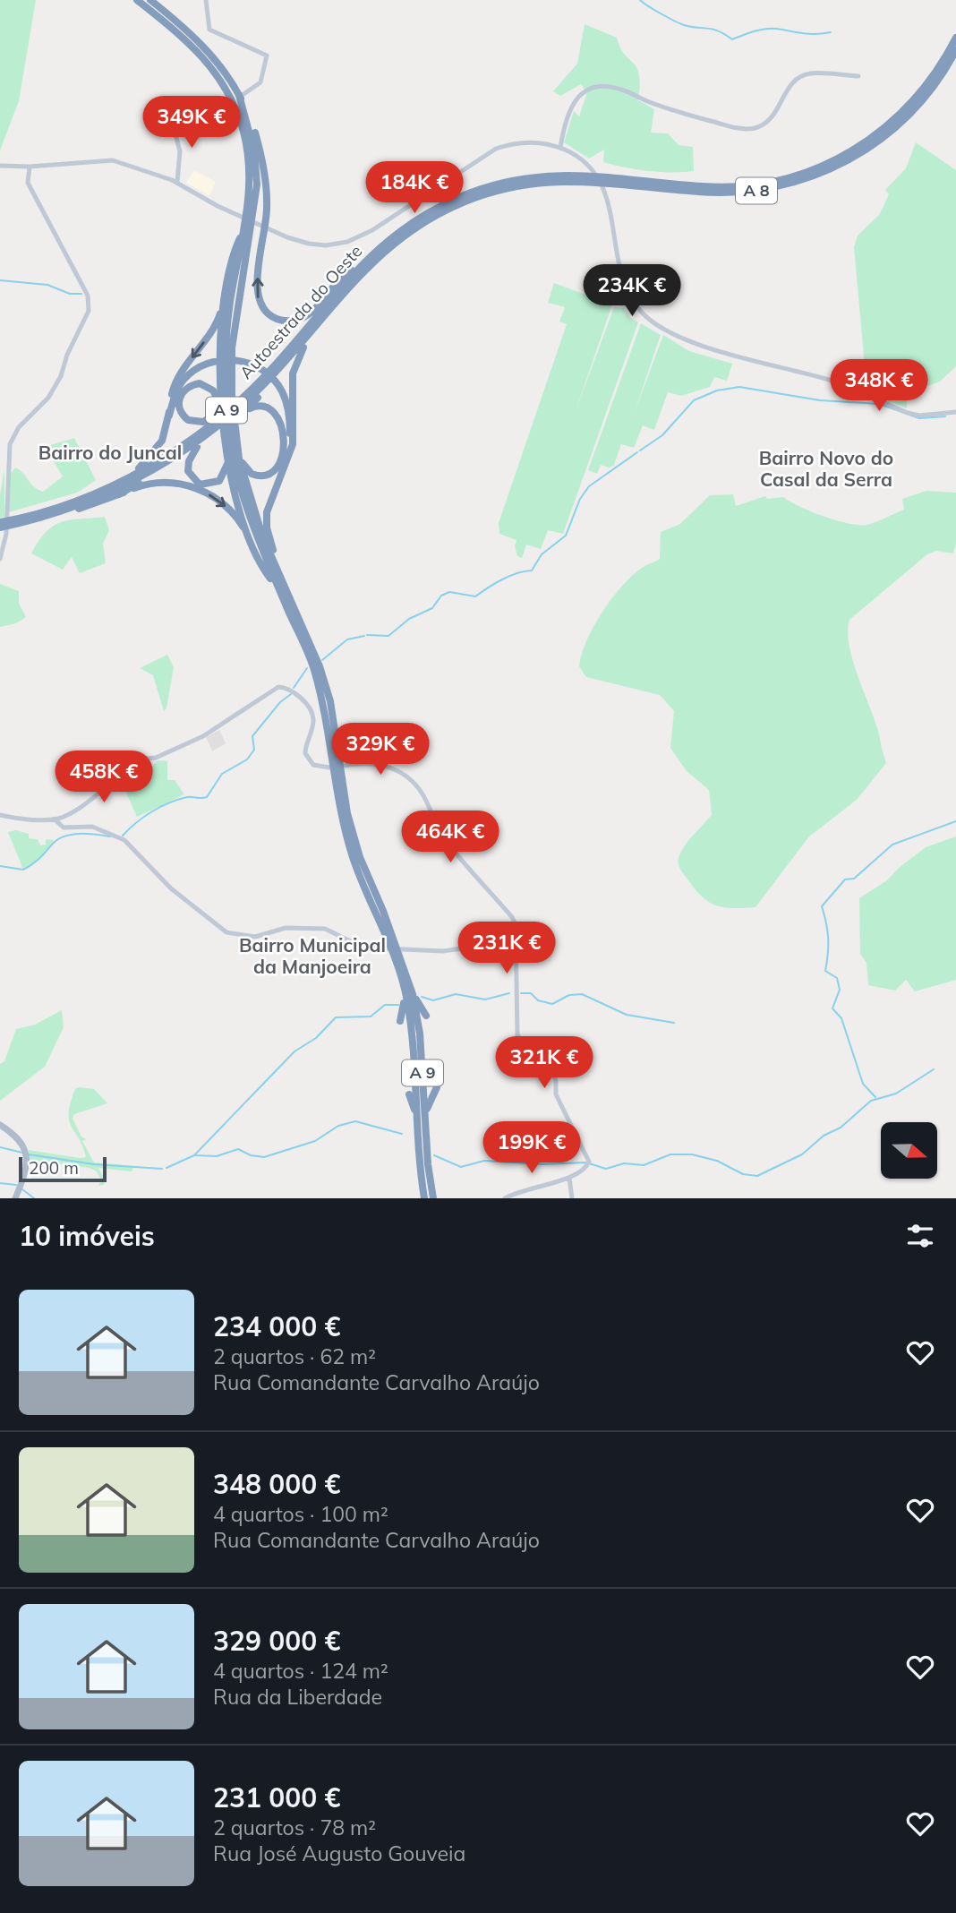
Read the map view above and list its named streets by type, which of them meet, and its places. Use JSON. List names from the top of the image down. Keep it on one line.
{"streets":{"highway":["A 8","Autoestrada do Oeste","A 9"]},"districts":["Bairro do Juncal","Bairro Novo do Casal da Serra","Bairro Municipal da Manjoeira"],"scale_bar":"200 m","north":"right","page":{"price":["349K €","184K €","234K €","348K €","329K €","458K €","464K €","231K €","321K €","199K €"],"scale":"200 m","heading":"10 imóveis","list":[{"name":"234 000 €","note":"2 quartos · 62 m² · Rua Comandante Carvalho Araújo"},{"name":"348 000 €","note":"4 quartos · 100 m² · Rua Comandante Carvalho Araújo"},{"name":"329 000 €","note":"4 quartos · 124 m² · Rua da Liberdade"},{"name":"231 000 €","note":"2 quartos · 78 m² · Rua José Augusto Gouveia"}]}}
